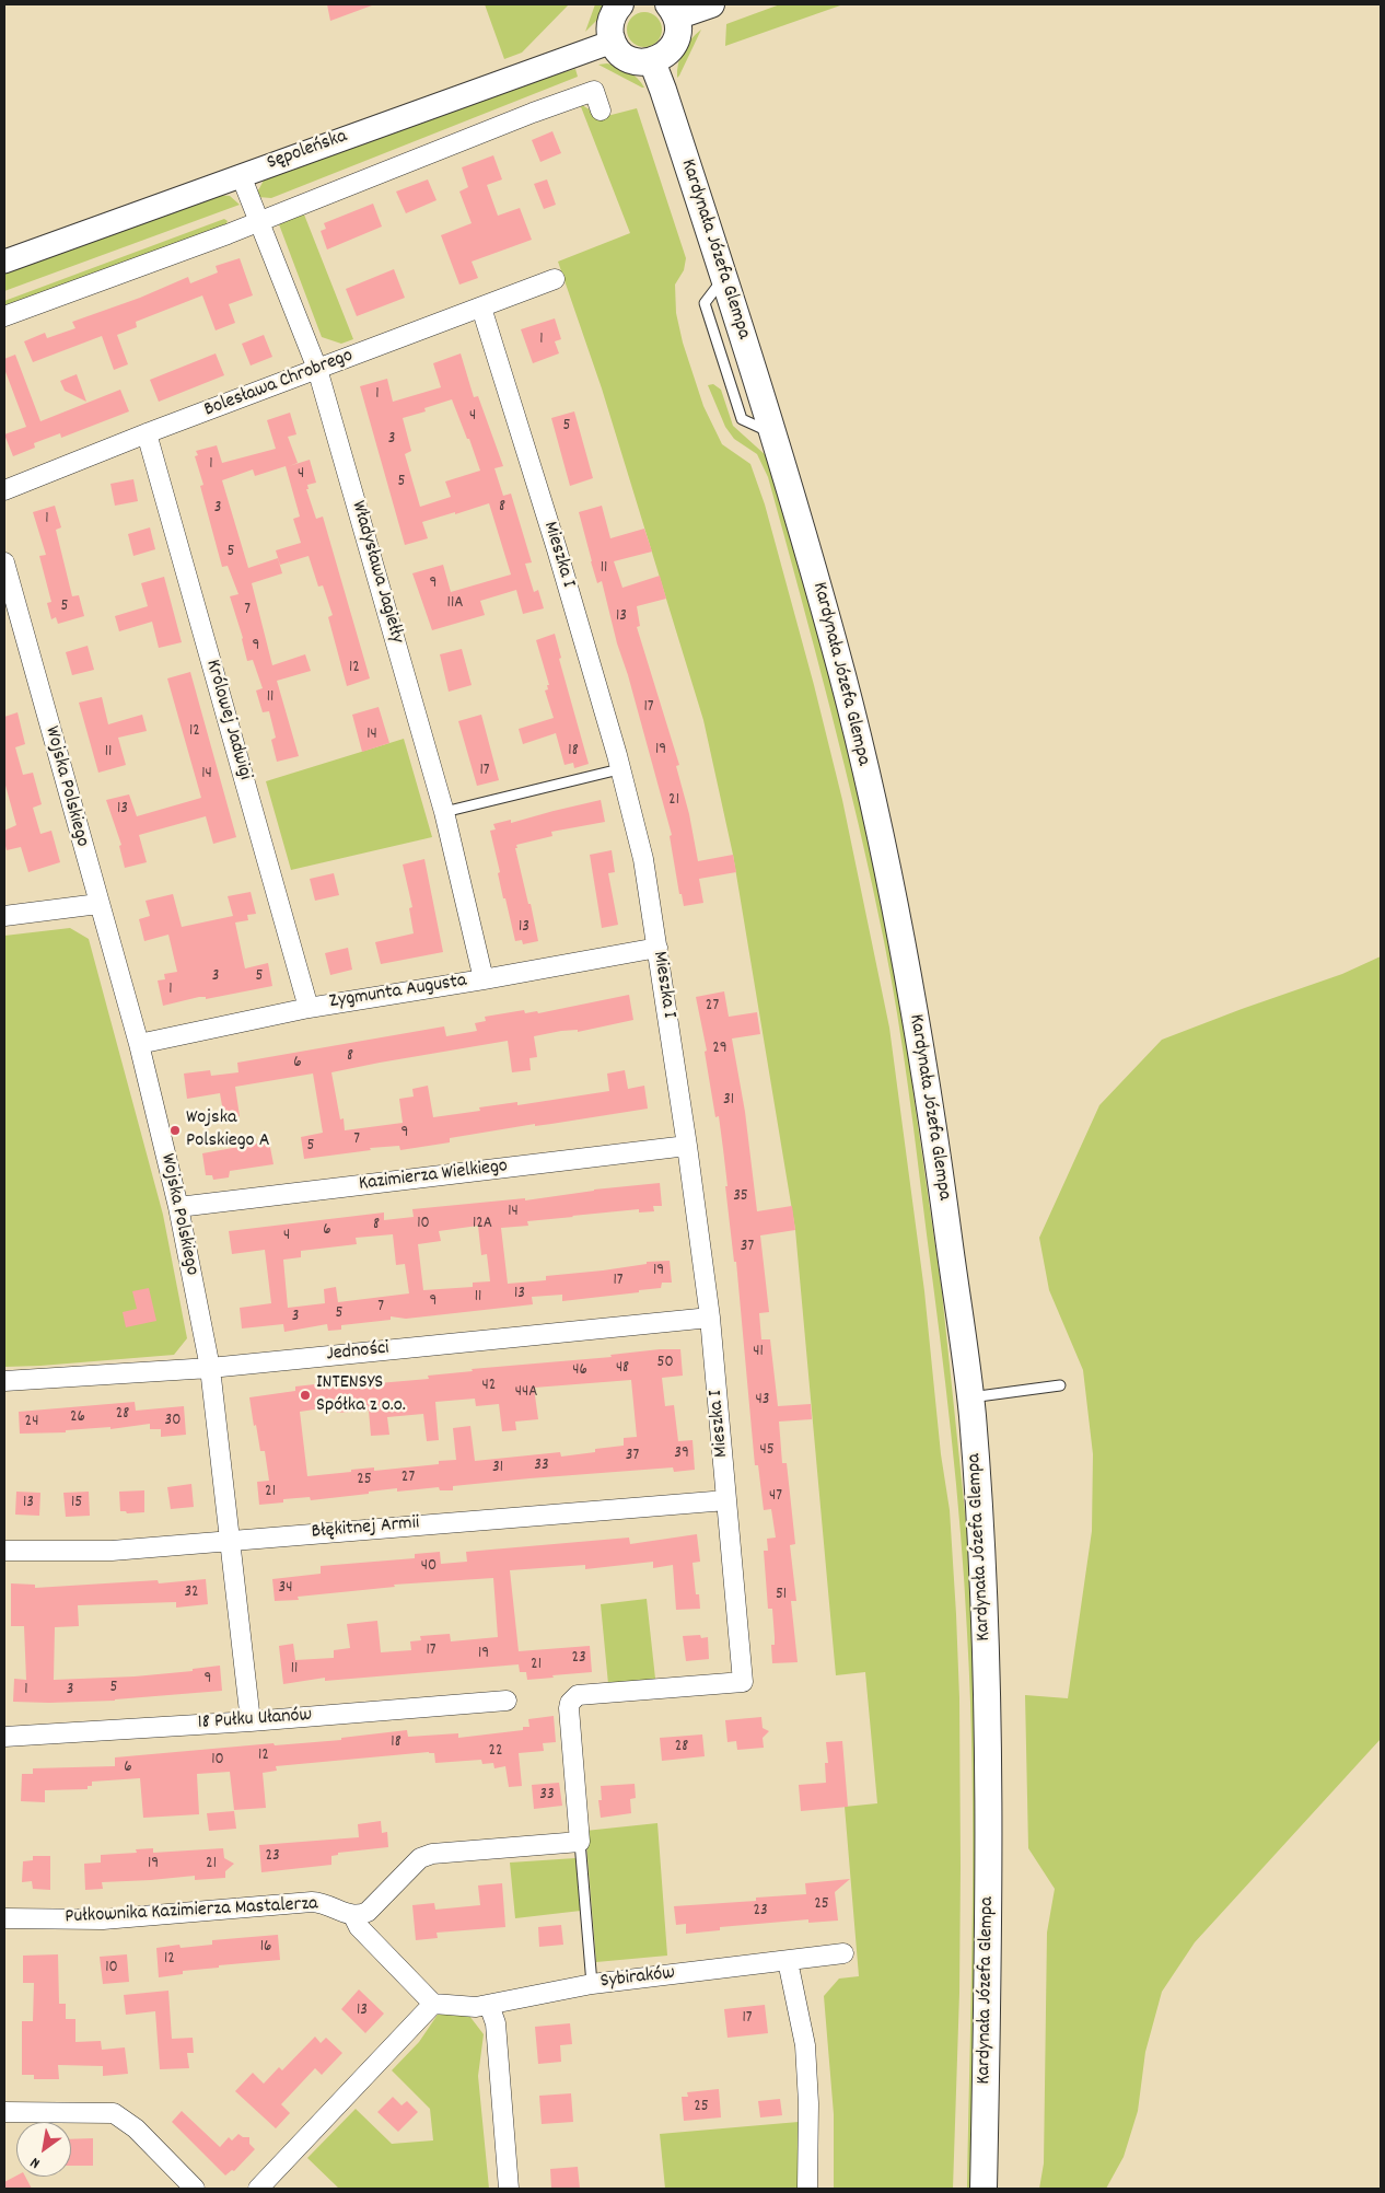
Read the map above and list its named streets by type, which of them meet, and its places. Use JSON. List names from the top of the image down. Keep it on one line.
{"streets":{"main road":["Kardynała Józefa Glempa"],"street":["Sępoleńska","Bolesława Chrobrego","Mieszka I","Władysława Jagiełły","Królowej Jadwigi","Wojska Polskiego","Zygmunta Augusta","Kazimierza Wielkiego","Jedności","Błękitnej Armii","18 Pułku Ułanów","Pułkownika Kazimierza Mastalerza","Sybiraków"]},"crossings":[["Sępoleńska","Władysława Jagiełły"],["Bolesława Chrobrego","Mieszka I"],["Bolesława Chrobrego","Władysława Jagiełły"],["Bolesława Chrobrego","Królowej Jadwigi"],["Mieszka I","Zygmunta Augusta"],["Mieszka I","Kazimierza Wielkiego"],["Mieszka I","Jedności"],["Mieszka I","Błękitnej Armii"],["Władysława Jagiełły","Zygmunta Augusta"],["Królowej Jadwigi","Zygmunta Augusta"],["Wojska Polskiego","Zygmunta Augusta"],["Wojska Polskiego","Kazimierza Wielkiego"],["Wojska Polskiego","Jedności"],["Wojska Polskiego","Błękitnej Armii"],["Wojska Polskiego","18 Pułku Ułanów"]],"places":["Wojska Polskiego A","INTENSYS Spółka z o.o."],"house_numbers":["1","1","4","5","3","1","4","5","8","3","1","5","11","9","11A","5","7","13","9","12","11","17","12","14","19","18","11","17","14","21","13","13","3","5","1","27","29","8","6","31","9","7","5","35","14","10","12A","8","6","4","37","19","17","13","11","9","7","5","3","41","50","48","46","42","44A","43","28","26","30","24","45","39","37","33","31","27","25","21","47","13","15","40","34","32","51","17","19","23","21","11","9","5","1","3","18","28","22","12","10","6","33","23","19","21","25","23","16","12","10","13","17","25"],"north":"bottom left"}
